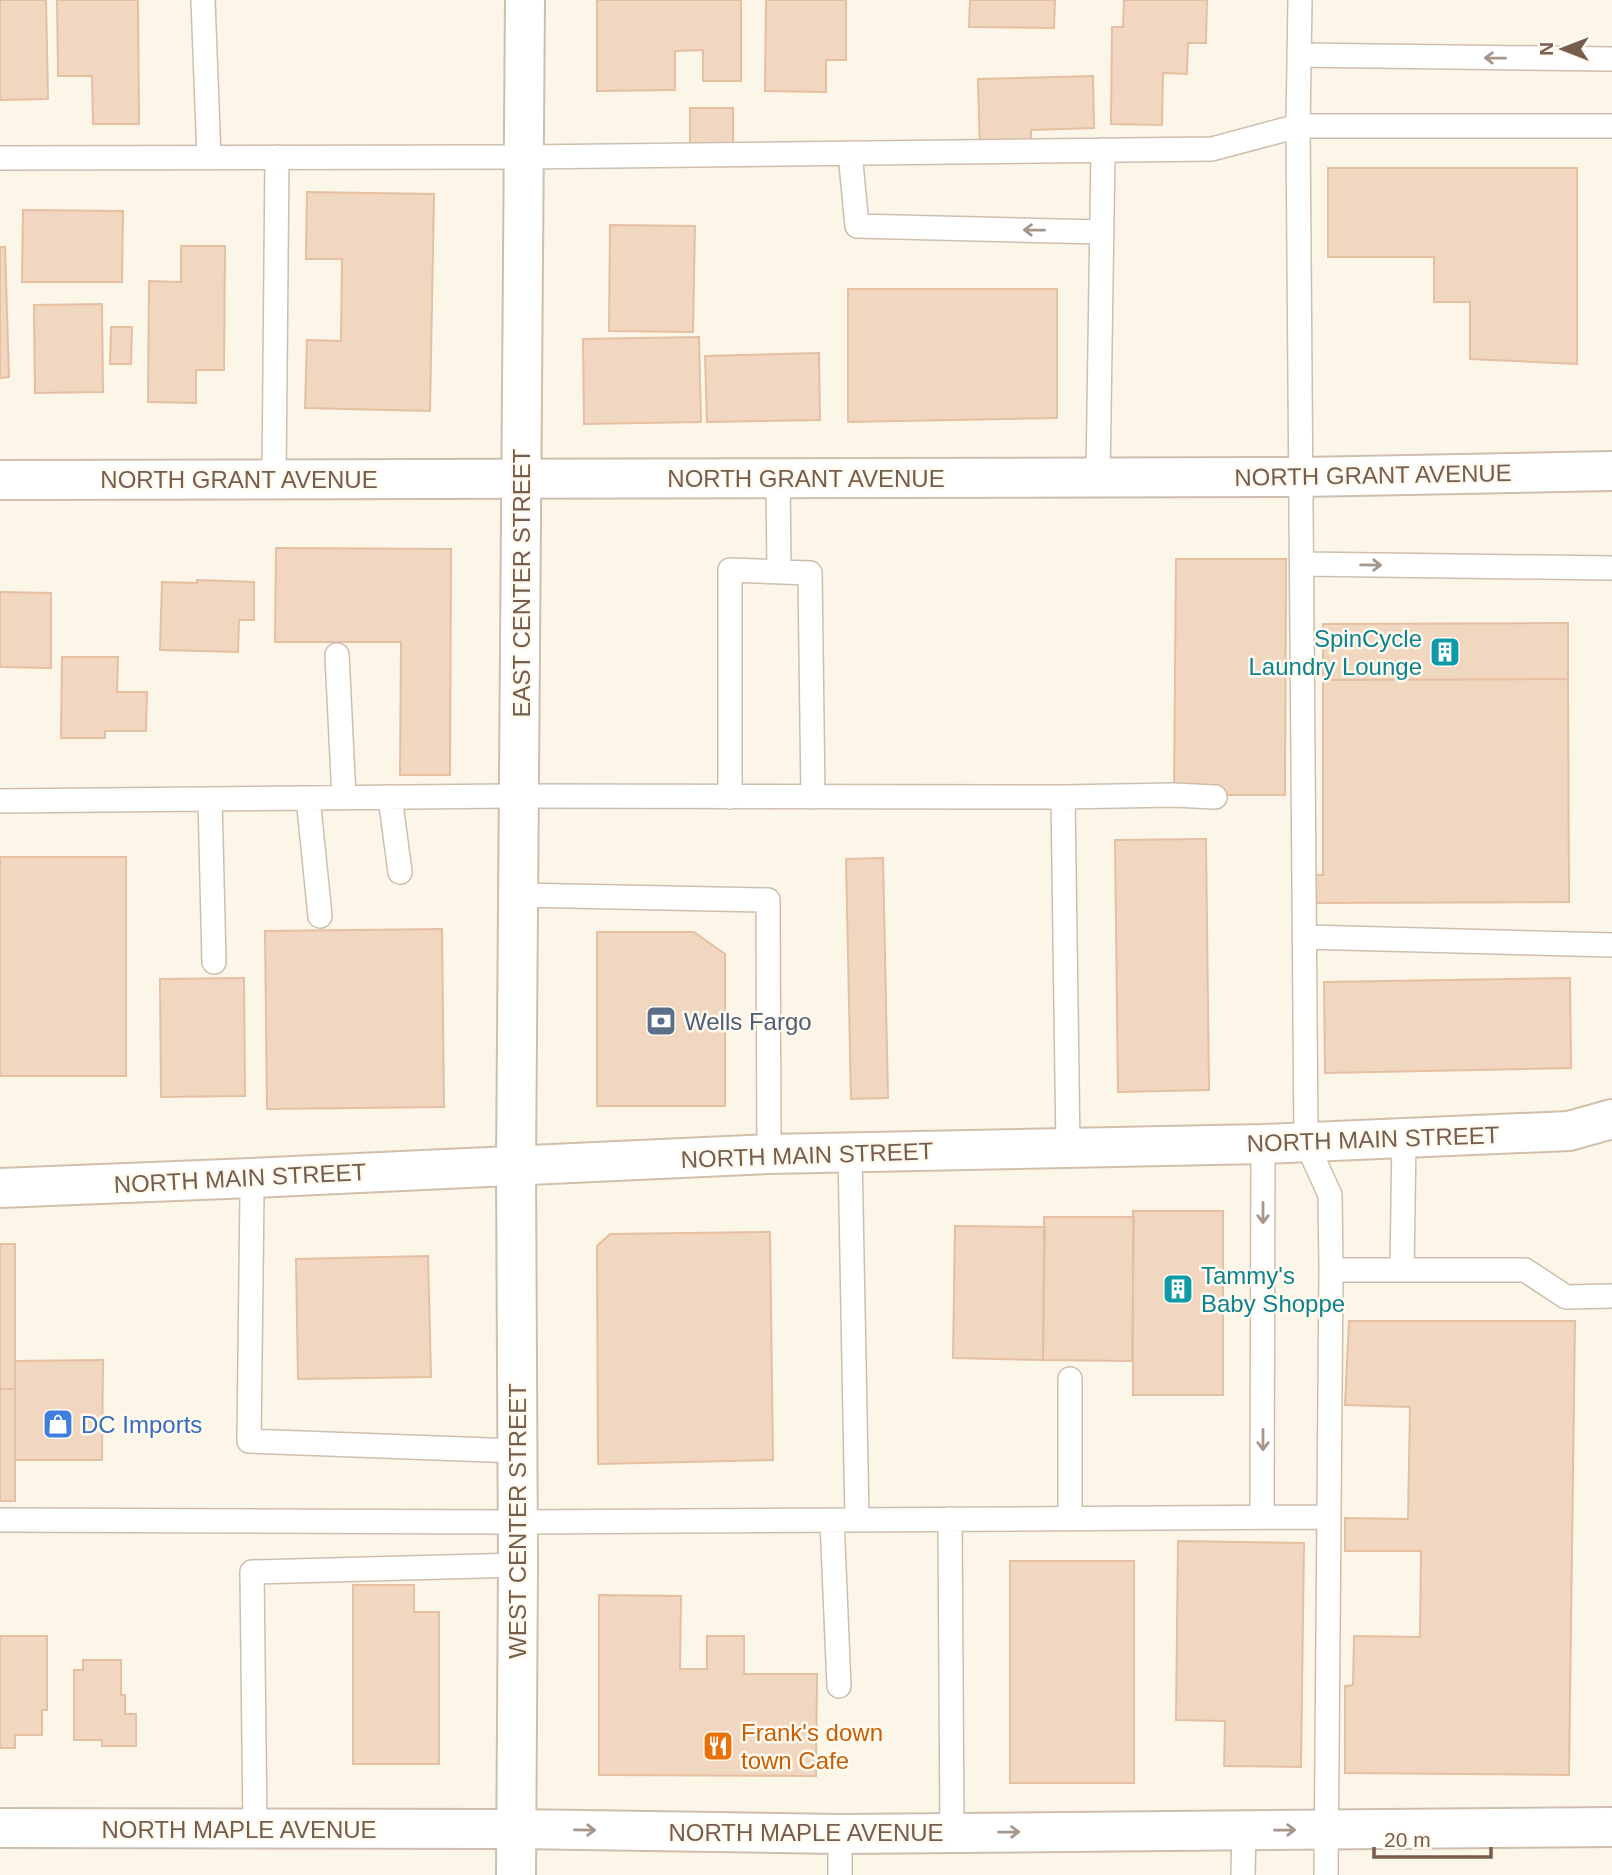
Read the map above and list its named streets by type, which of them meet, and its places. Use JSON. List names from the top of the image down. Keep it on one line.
{"streets":{"street":["NORTH GRANT AVENUE","EAST CENTER STREET","NORTH MAIN STREET","WEST CENTER STREET","NORTH MAPLE AVENUE"]},"crossings":[["NORTH GRANT AVENUE","EAST CENTER STREET"],["EAST CENTER STREET","NORTH MAIN STREET"],["EAST CENTER STREET","WEST CENTER STREET"],["NORTH MAIN STREET","WEST CENTER STREET"],["WEST CENTER STREET","NORTH MAPLE AVENUE"]],"one_way":["NORTH MAPLE AVENUE"],"places":{"building":["SpinCycle Laundry Lounge","Tammy's Baby Shoppe"],"bank":["Wells Fargo"],"shop":["DC Imports"],"restaurant":["Frank's down town Cafe"]},"scale_bar":"20 m","north":"left"}
